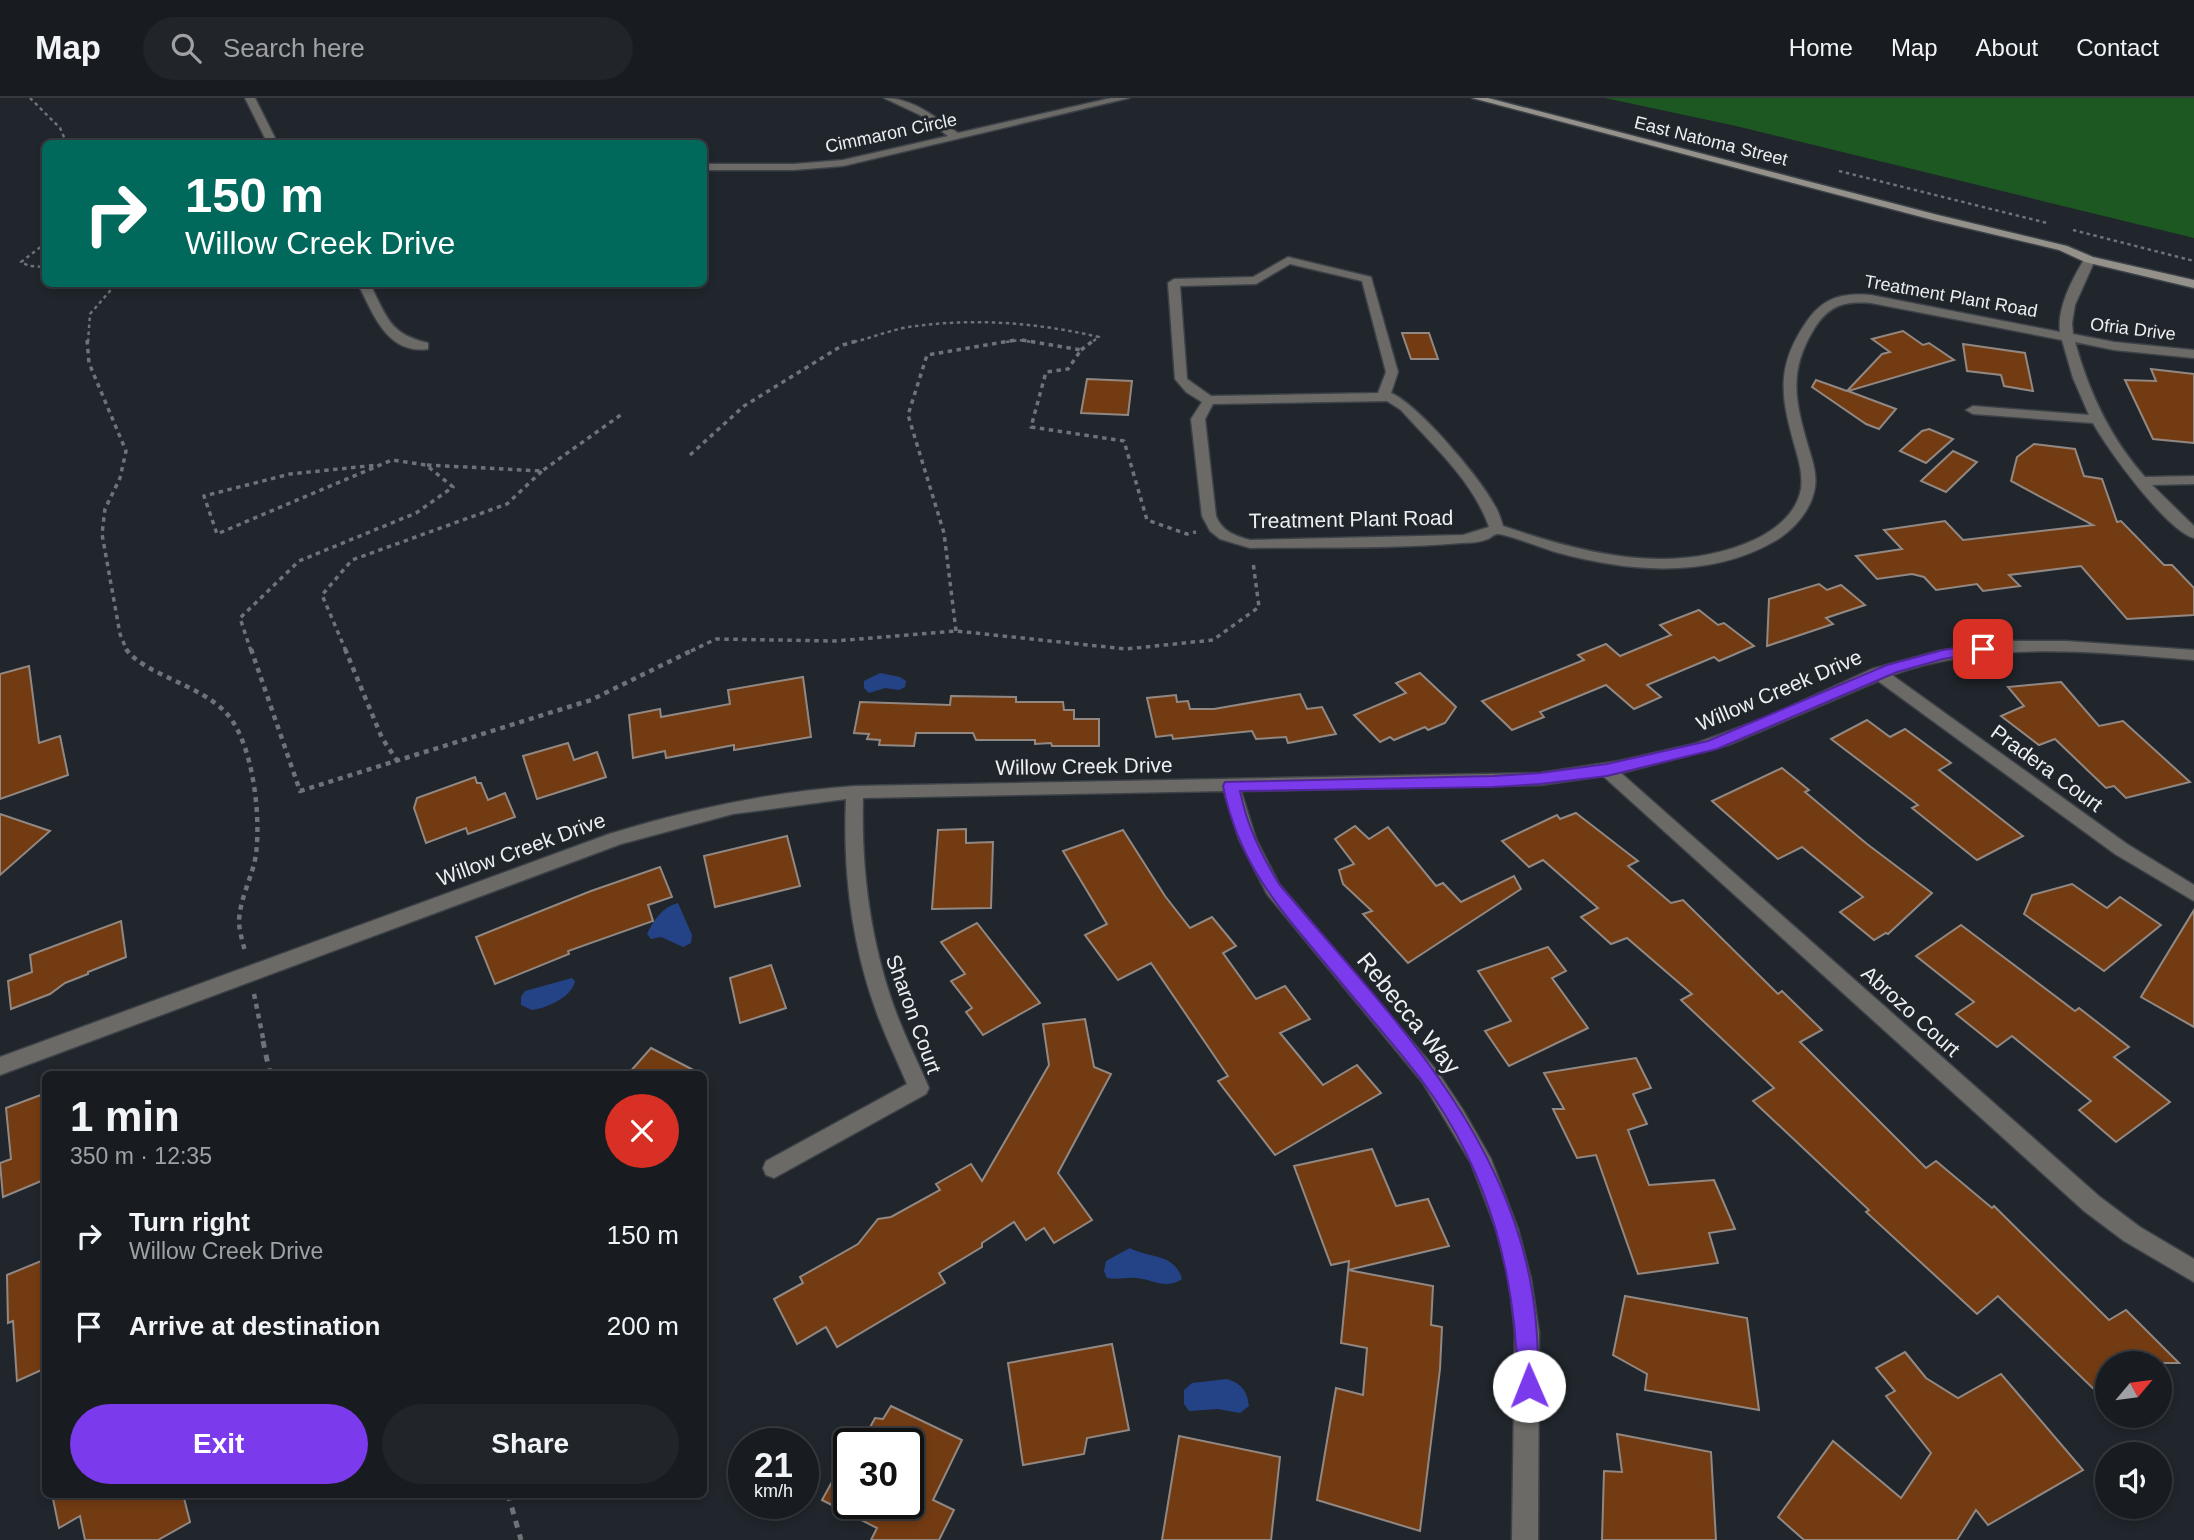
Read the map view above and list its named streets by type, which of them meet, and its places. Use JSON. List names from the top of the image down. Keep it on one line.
{"streets":{"main road":["East Natoma Street"],"street":["Cimmaron Circle","Treatment Plant Road","Ofria Drive","Willow Creek Drive","Pradera Court","Abrozo Court","Rebecca Way","Sharon Court"]},"crossings":[["Treatment Plant Road","Ofria Drive"],["Willow Creek Drive","Pradera Court"],["Willow Creek Drive","Abrozo Court"],["Willow Creek Drive","Rebecca Way"],["Willow Creek Drive","Sharon Court"]],"north":"top right","page":{"header":"Map","search":"Search here","nav":["Home","Map","About","Contact"],"turn":["150 m","Willow Creek Drive"],"heading":["1 min","350 m · 12:35"],"list":[{"name":"Turn right","note":"Willow Creek Drive","value":"150 m"},{"name":"Arrive at destination","value":"200 m"}],"buttons":["Exit","Share"],"speed":"21 km/h","limit":"30"}}
